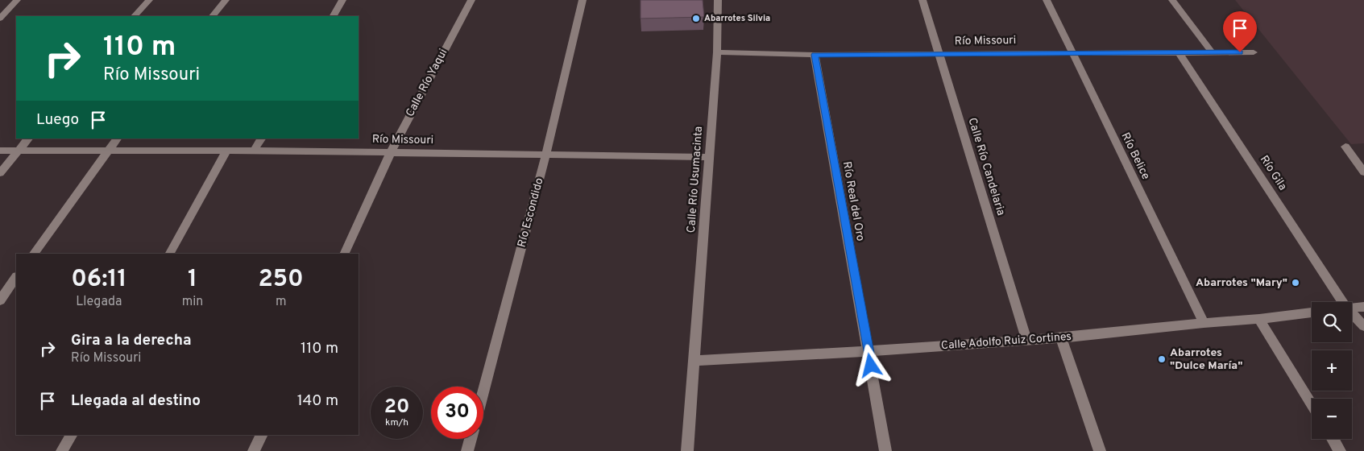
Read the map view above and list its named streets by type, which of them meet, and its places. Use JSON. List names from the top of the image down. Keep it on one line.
{"streets":{"street":["Río Missouri","Calle Río Yaqui","Río Belice","Calle Río Candelaria","Río Gila","Calle Río Usumacinta","Río Real del Oro","Río Escondido","Calle Adolfo Ruiz Cortines"]},"crossings":[["Río Missouri","Calle Río Yaqui"],["Río Missouri","Río Belice"],["Río Missouri","Calle Río Candelaria"],["Río Missouri","Río Gila"],["Río Missouri","Calle Río Usumacinta"],["Río Missouri","Río Real del Oro"],["Río Missouri","Río Escondido"],["Río Belice","Calle Adolfo Ruiz Cortines"],["Calle Río Candelaria","Calle Adolfo Ruiz Cortines"],["Calle Río Usumacinta","Calle Adolfo Ruiz Cortines"],["Río Real del Oro","Calle Adolfo Ruiz Cortines"]],"places":["Abarrotes Silvia","Abarrotes \"Mary\"","Abarrotes \"Dulce María\""],"page":{"turn":["110 m","Río Missouri"],"then":"Luego","eta":["06:11","Llegada","1","min","250","m"],"map_buttons":["+","−"],"list":[{"name":"Gira a la derecha","note":"Río Missouri","value":"110 m"},{"name":"Llegada al destino","value":"140 m"}],"speed":"20 km/h","limit":"30"}}
